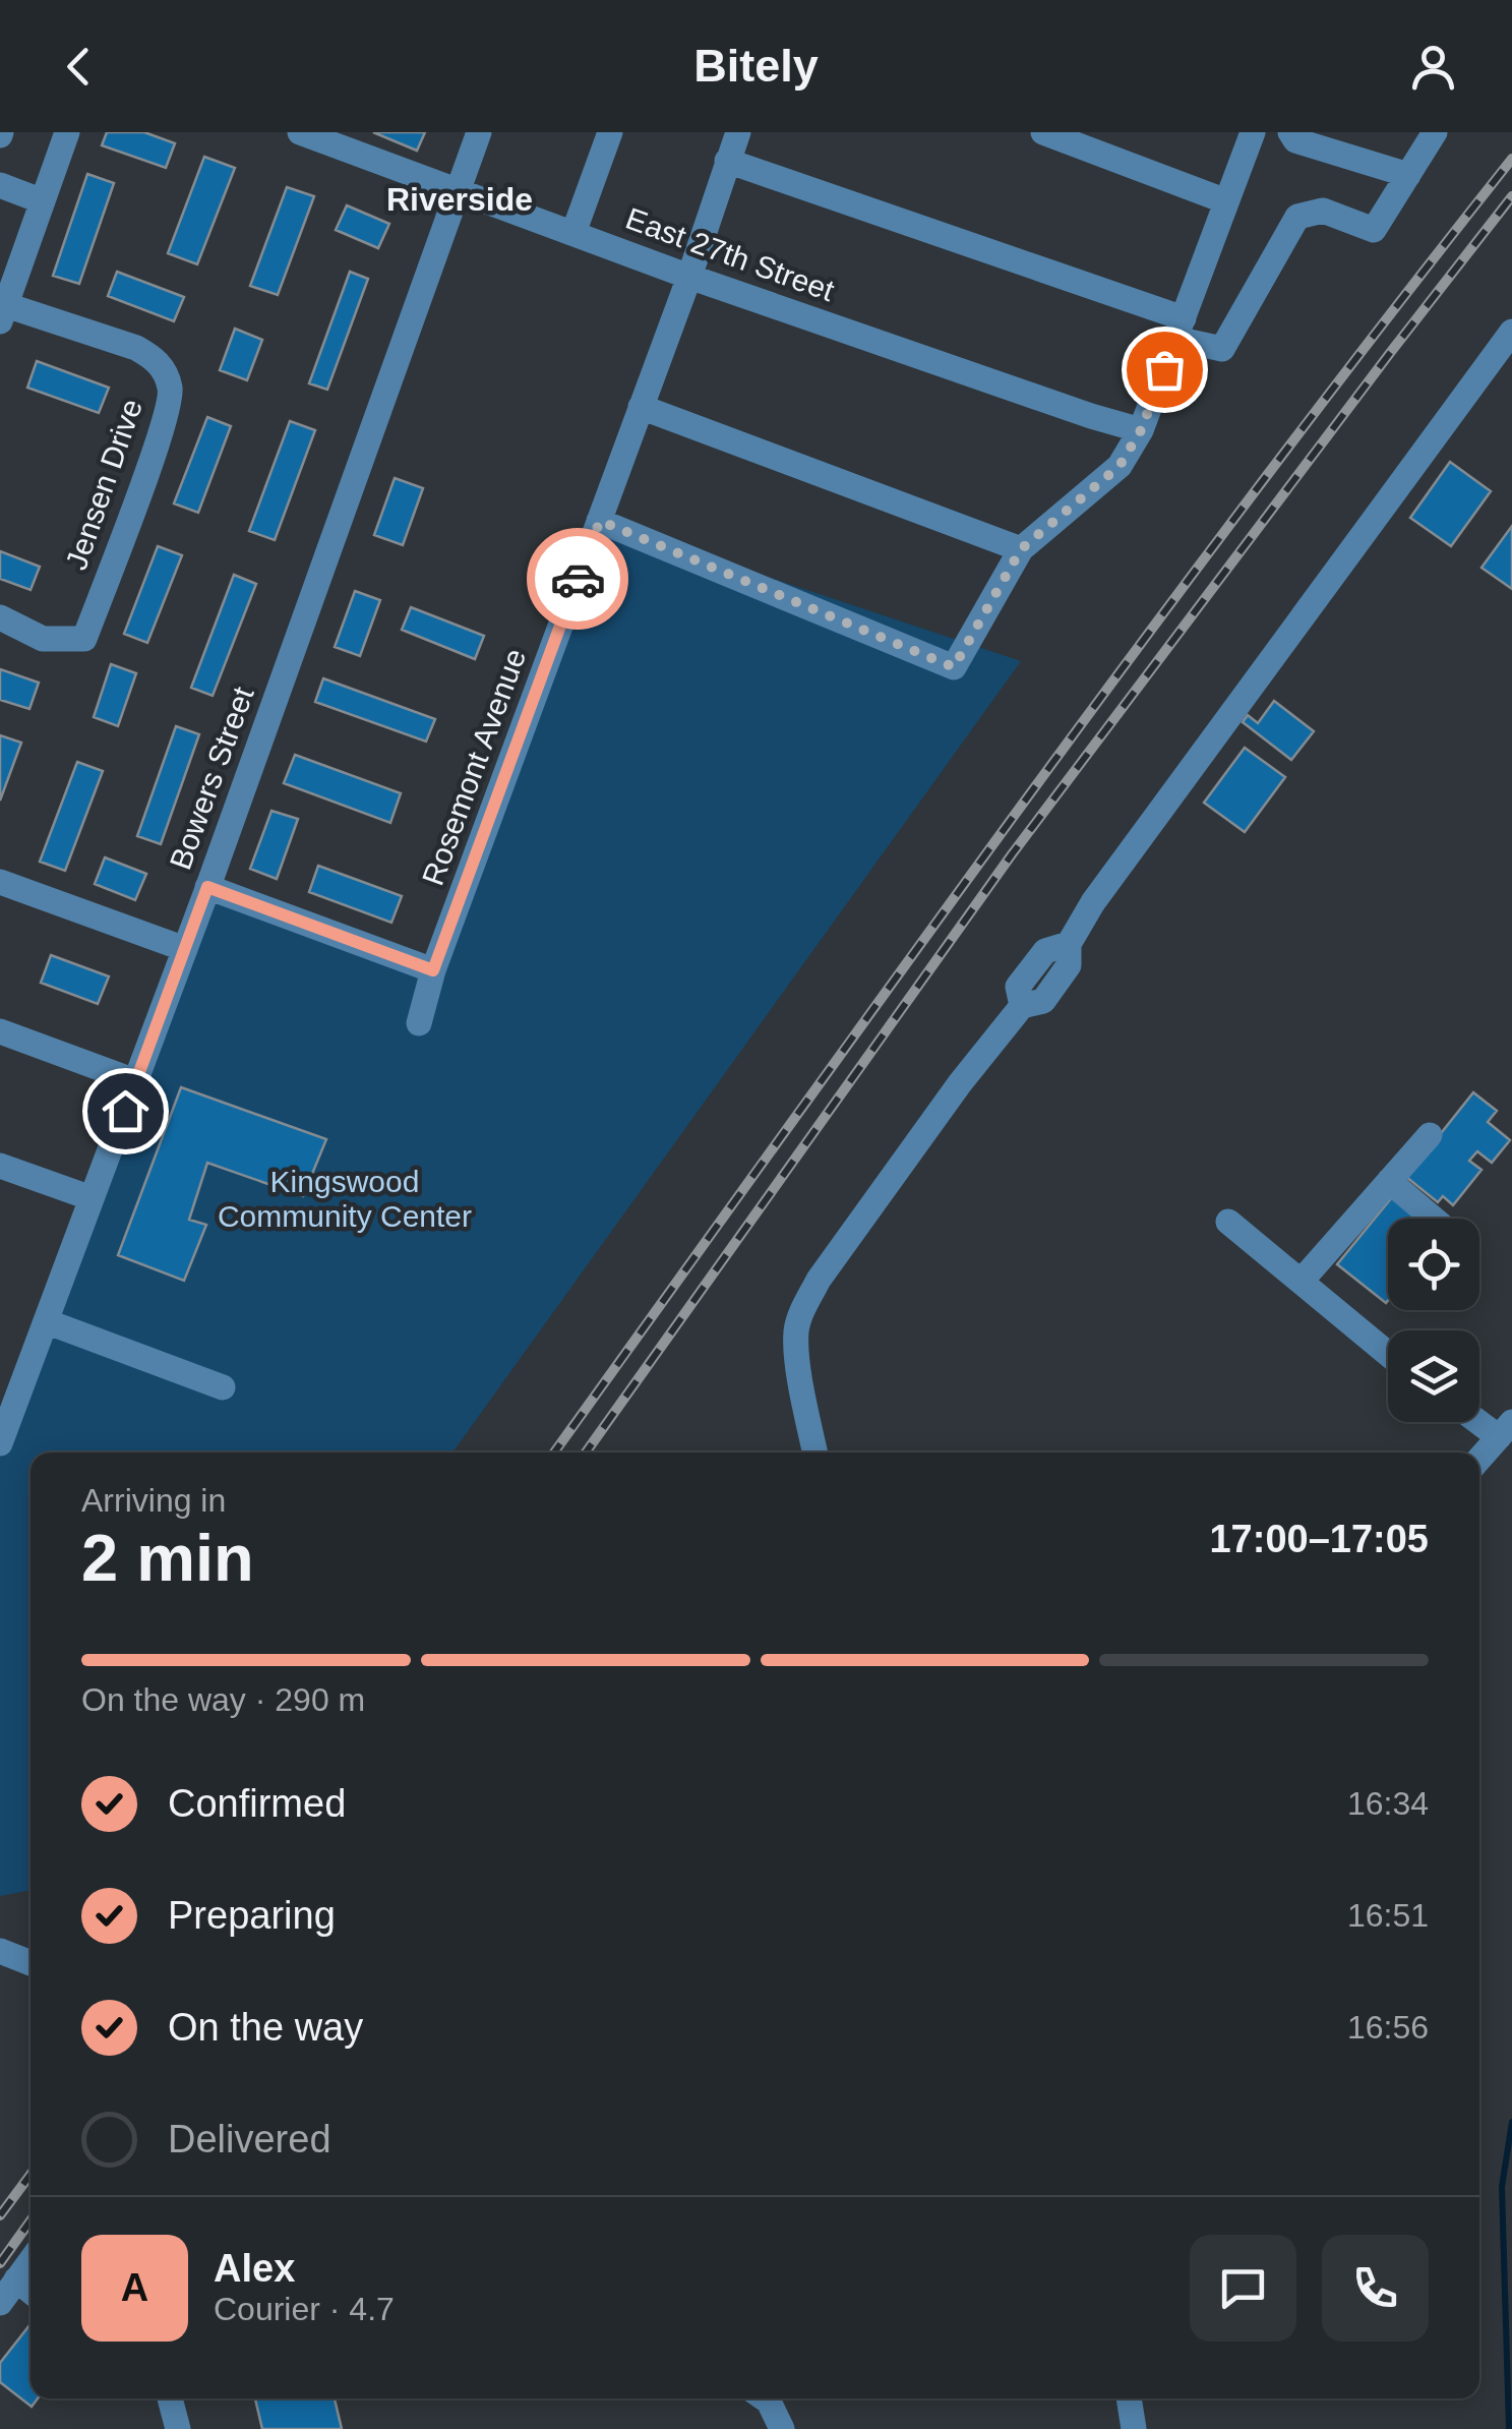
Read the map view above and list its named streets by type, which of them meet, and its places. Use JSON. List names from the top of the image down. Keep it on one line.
{"streets":{"street":["East 27th Street","Jensen Drive","Rosemont Avenue","Bowers Street"]},"crossings":[["East 27th Street","Rosemont Avenue"],["East 27th Street","Bowers Street"]],"districts":["Riverside"],"parks":["Kingswood Community Center"],"page":{"header":"Bitely","heading":["2 min","Arriving in","17:00–17:05"],"panel":["Alex","Courier · 4.7"],"bar":"On the way · 290 m","list":[["Confirmed","16:34"],["Preparing","16:51"],["On the way","16:56"],"Delivered"],"round":"A"}}
